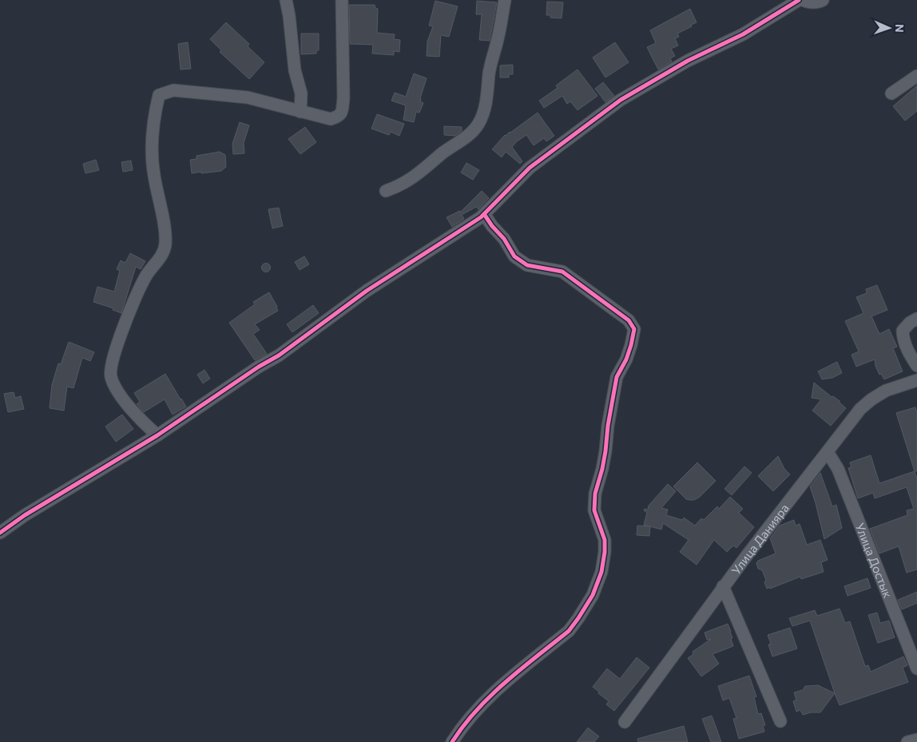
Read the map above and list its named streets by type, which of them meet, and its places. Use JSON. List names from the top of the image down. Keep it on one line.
{"streets":{"street":["Улица Данияра","Улица Достык"]},"crossings":[["Улица Данияра","Улица Достык"]],"north":"right"}
